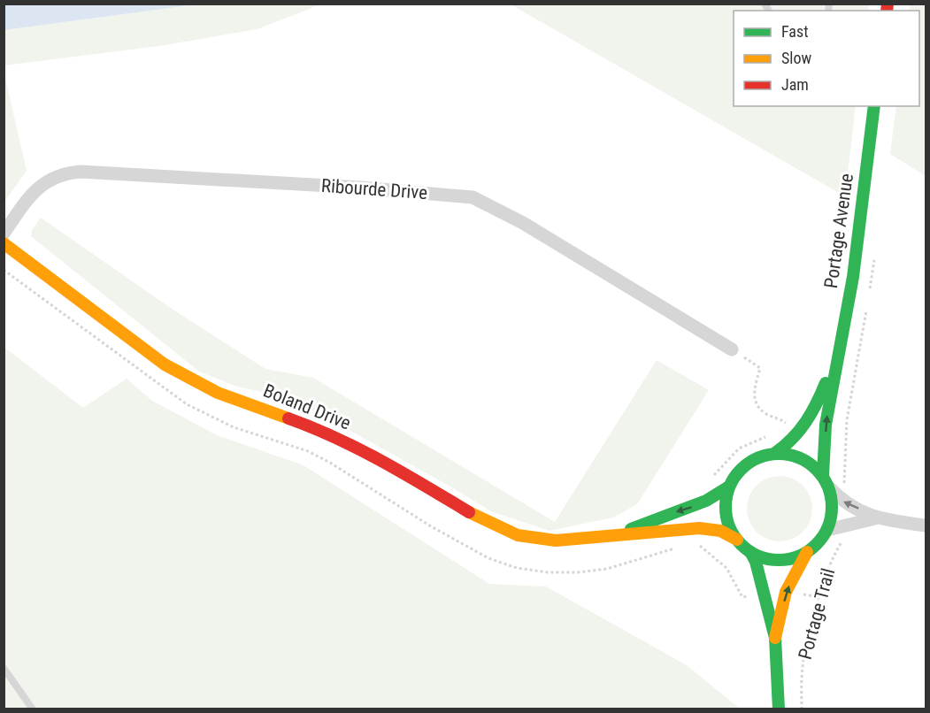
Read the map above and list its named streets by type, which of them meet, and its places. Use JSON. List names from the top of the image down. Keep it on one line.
{"streets":{"main road":["Portage Avenue","Boland Drive"],"street":["Ribourde Drive"],"path":["Portage Trail"]},"crossings":[["Portage Avenue","Boland Drive"]],"legend":["Fast","Slow","Jam"]}
